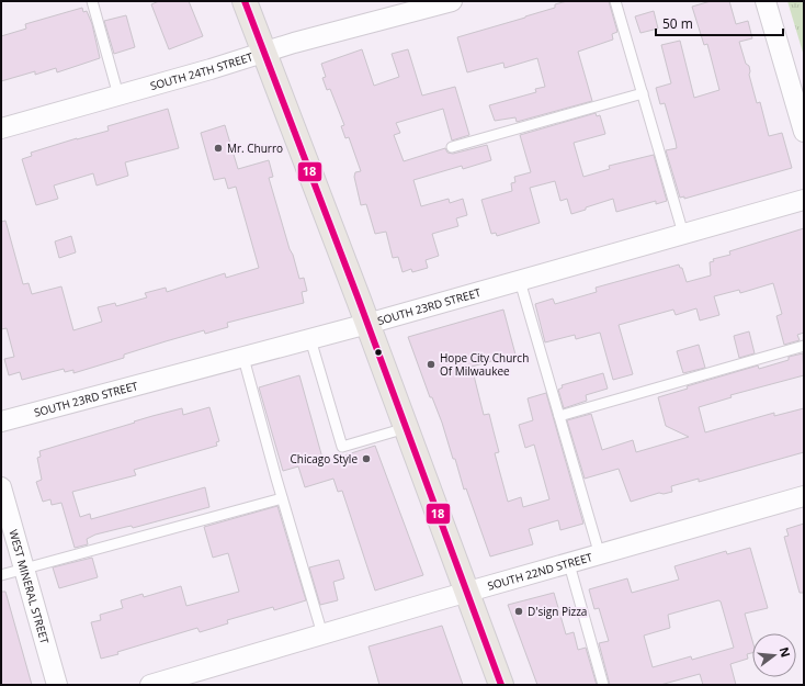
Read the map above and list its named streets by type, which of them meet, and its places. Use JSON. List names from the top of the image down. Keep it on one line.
{"streets":{"street":["SOUTH 24TH STREET","SOUTH 23RD STREET","SOUTH 22ND STREET","WEST MINERAL STREET"]},"places":["Mr. Churro","Hope City Church Of Milwaukee","Chicago Style","D'sign Pizza"],"lines":["transit line 18"],"scale_bar":"50 m","north":"right"}
